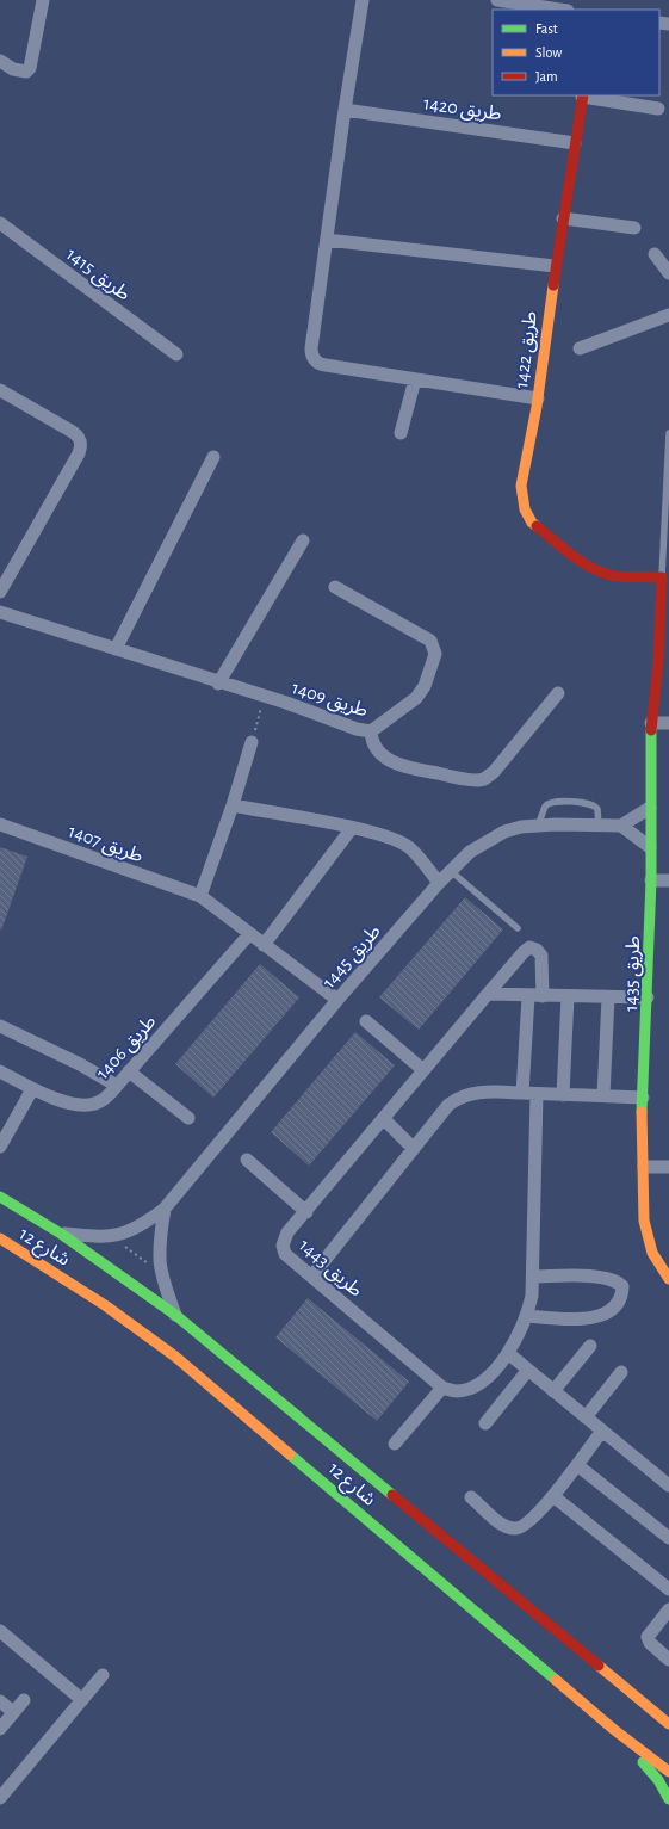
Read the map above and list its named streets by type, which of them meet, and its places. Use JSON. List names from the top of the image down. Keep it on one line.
{"streets":{"street":["طريق 1420","طريق 1415","طريق 1422","طريق 1409","طريق 1407","طريق 1445","طريق 1435","طريق 1406","شارع 12","طريق 1443"]},"crossings":[["طريق 1420","طريق 1422"],["طريق 1422","طريق 1435"],["طريق 1407","طريق 1445"],["طريق 1407","طريق 1406"],["طريق 1445","شارع 12"]],"legend":["Fast","Slow","Jam"]}
